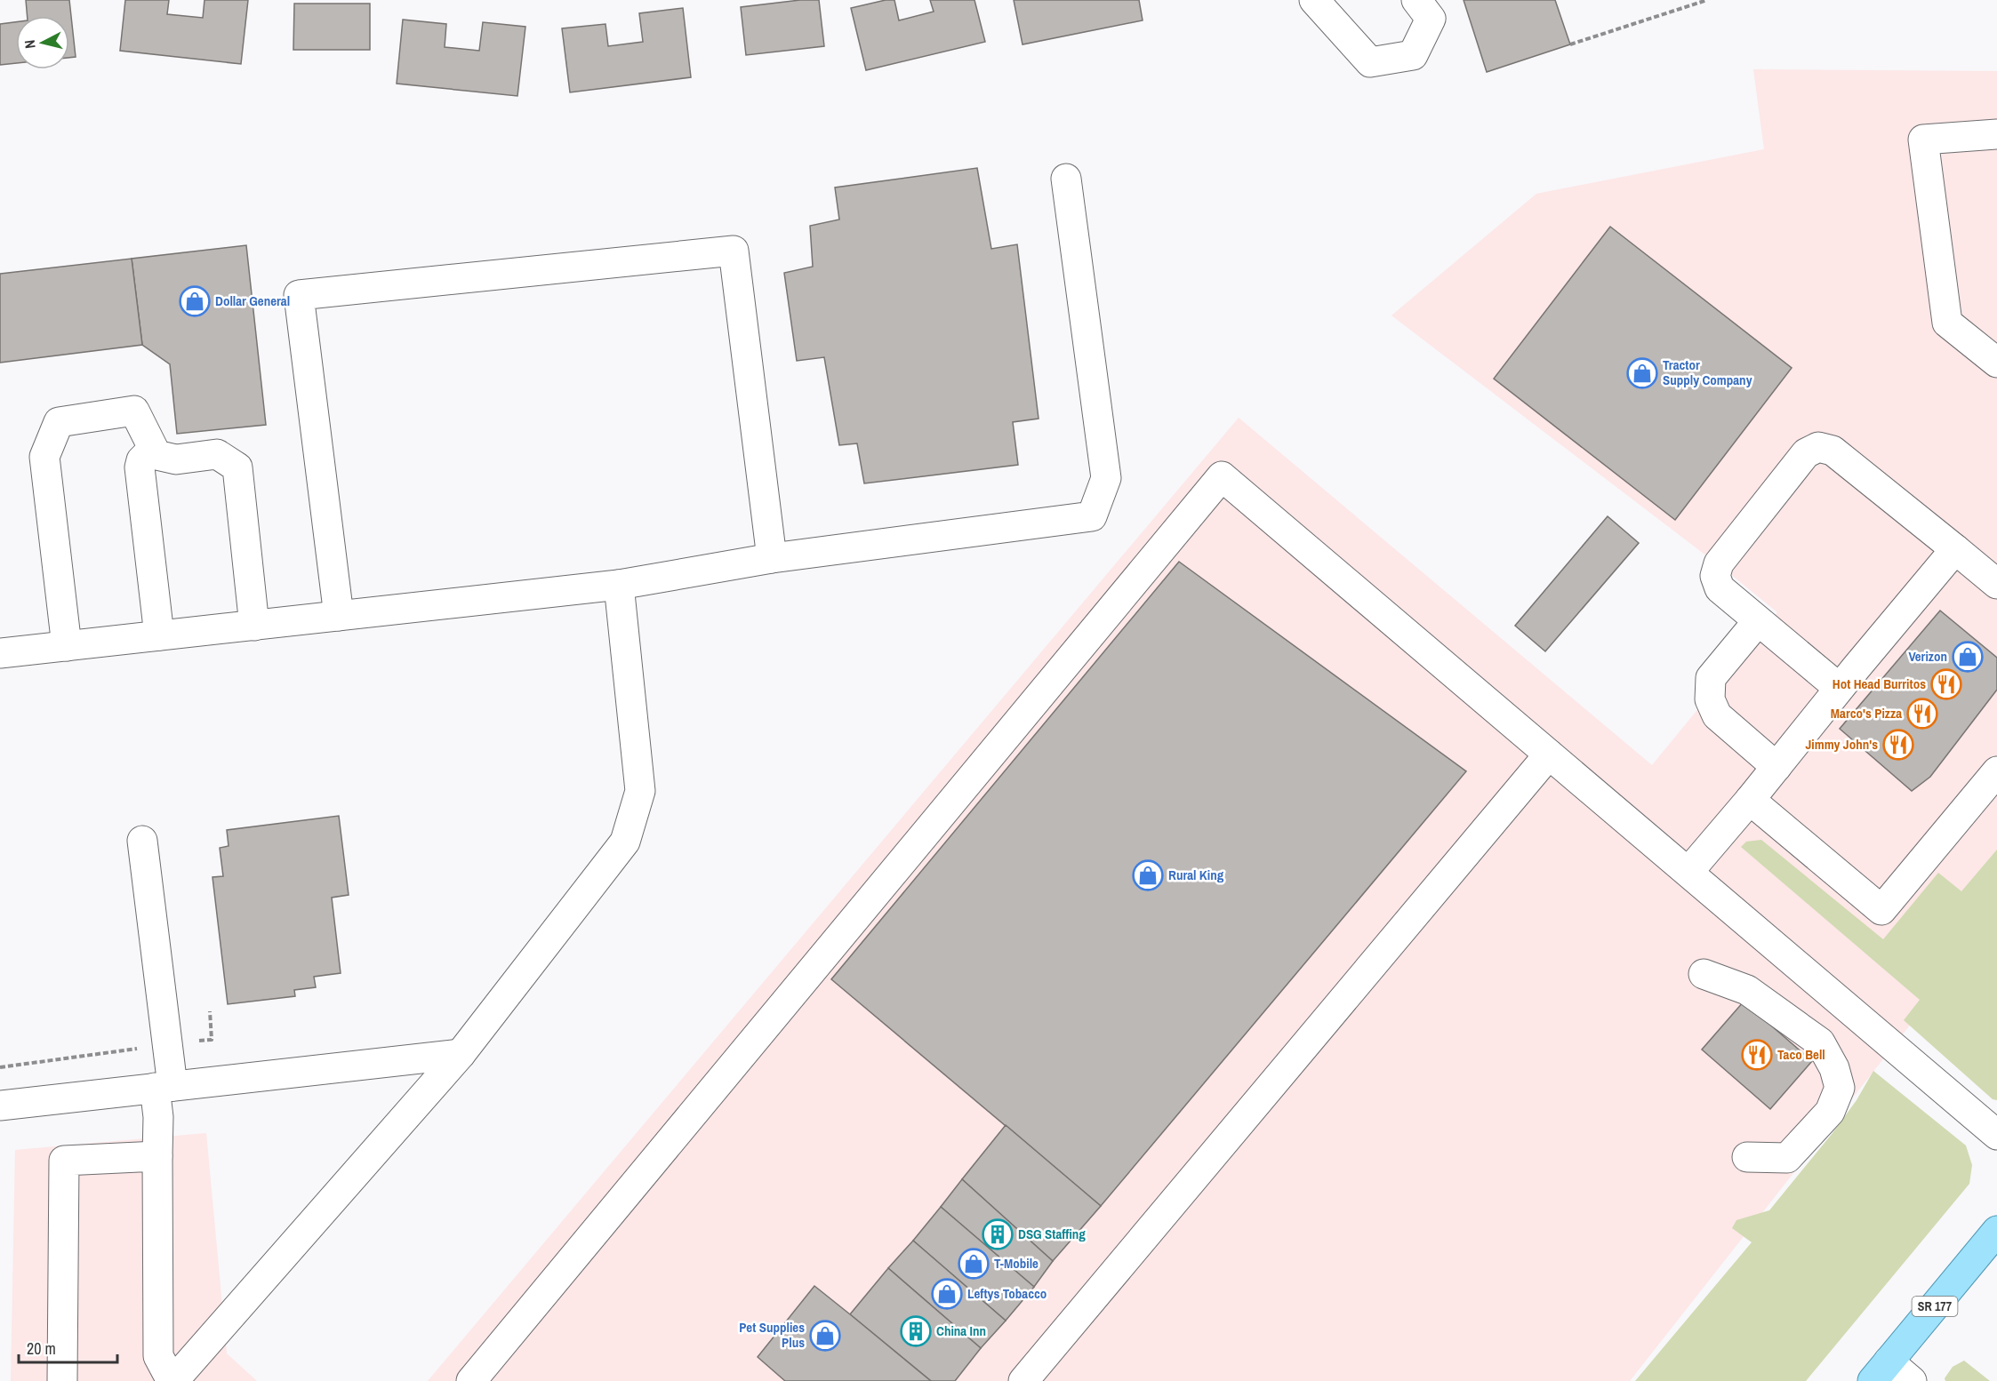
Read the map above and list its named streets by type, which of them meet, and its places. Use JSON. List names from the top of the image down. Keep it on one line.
{"streets":{"main road":["SR 177"]},"places":{"shop":["Dollar General","Tractor Supply Company","Verizon","Rural King","T-Mobile","Leftys Tobacco","Pet Supplies Plus"],"restaurant":["Hot Head Burritos","Marco's Pizza","Jimmy John's","Taco Bell"],"building":["DSG Staffing","China Inn"]},"scale_bar":"20 m","north":"left"}
